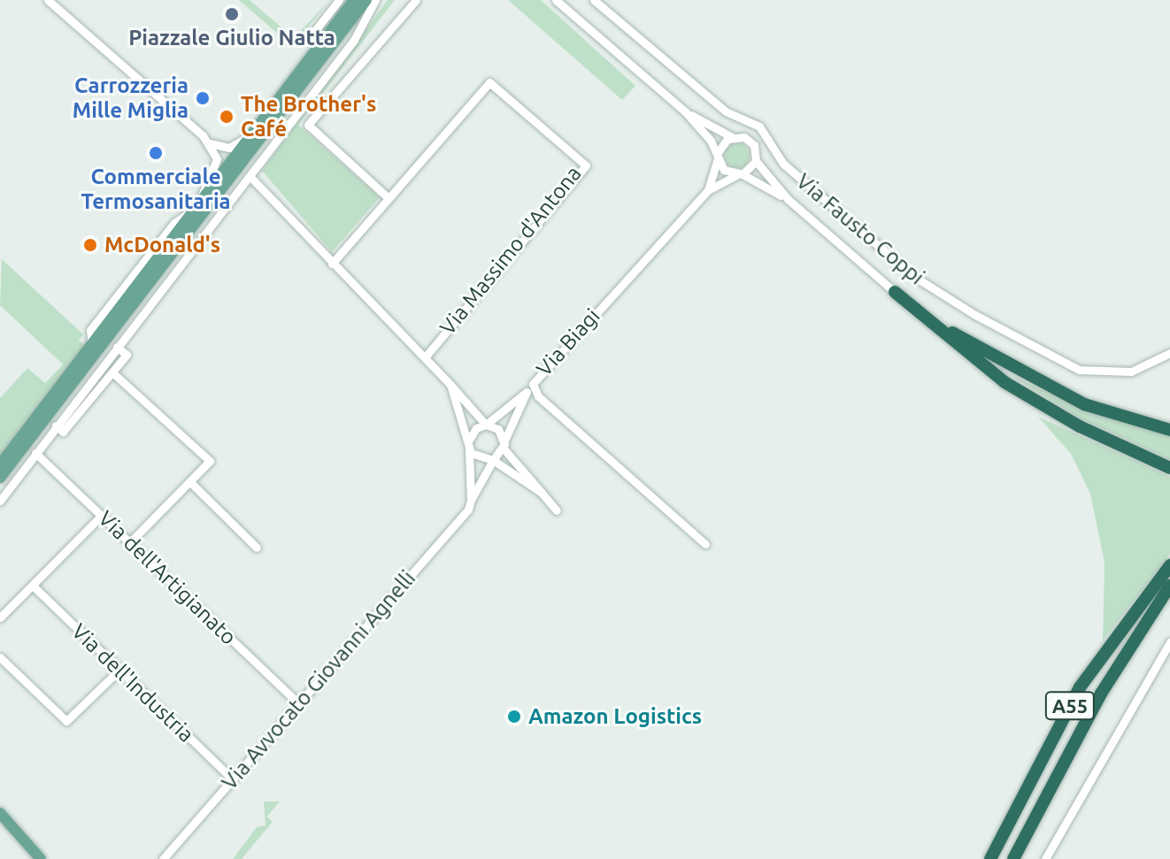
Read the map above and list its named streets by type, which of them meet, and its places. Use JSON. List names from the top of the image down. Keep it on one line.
{"streets":{"highway":["A55"],"street":["Via Fausto Coppi","Via Massimo d'Antona","Via Biagi","Via dell'Artigianato","Via Avvocato Giovanni Agnelli","Via dell'Industria"]},"crossings":[["Via dell'Artigianato","Via Avvocato Giovanni Agnelli"],["Via Avvocato Giovanni Agnelli","Via dell'Industria"]],"places":["Piazzale Giulio Natta","Carrozzeria Mille Miglia","The Brother's Café","Commerciale Termosanitaria","McDonald's","Amazon Logistics"]}
